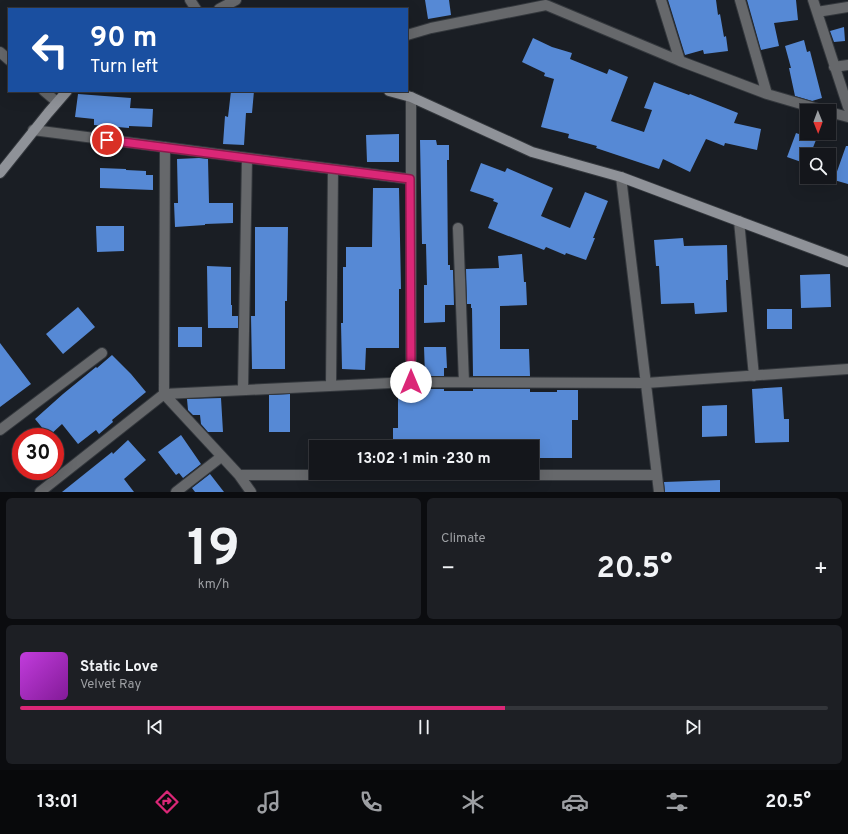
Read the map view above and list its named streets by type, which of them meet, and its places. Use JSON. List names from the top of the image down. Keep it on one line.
{"north":"bottom","page":{"turn":["90 m","Turn left"],"limit":"30","trip":"13:02 · 1 min · 230 m","tile":[["19","km/h"],"Climate"],"heat":["−","20.5°","+"],"song":["Static Love","Velvet Ray"],"tabs":["13:01","20.5°"]}}
